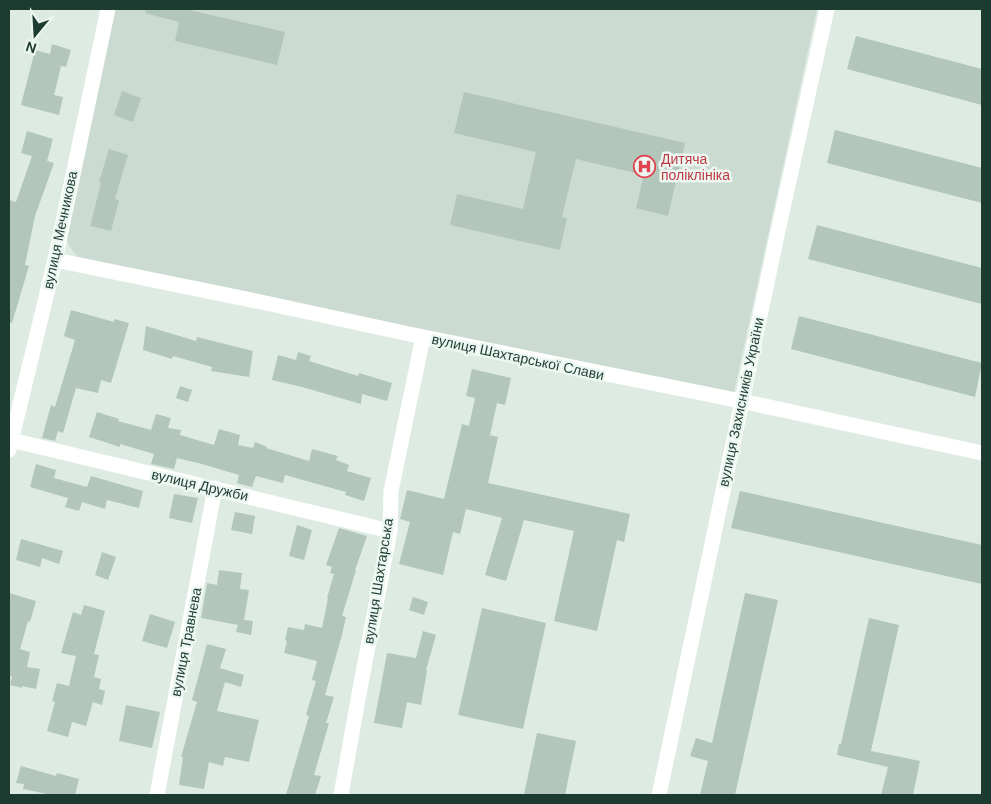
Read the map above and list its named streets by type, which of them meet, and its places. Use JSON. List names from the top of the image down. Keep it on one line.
{"streets":{"street":["вулиця Мечникова","вулиця Шахтарської Слави","вулиця Захисників України","вулиця Дружби","вулиця Шахтарська","вулиця Травнева"]},"crossings":[["вулиця Мечникова","вулиця Шахтарської Слави"],["вулиця Мечникова","вулиця Дружби"],["вулиця Шахтарської Слави","вулиця Захисників України"],["вулиця Шахтарської Слави","вулиця Шахтарська"],["вулиця Дружби","вулиця Шахтарська"],["вулиця Дружби","вулиця Травнева"]],"places":{"hospital":["Дитяча поліклініка"]},"north":"bottom"}
